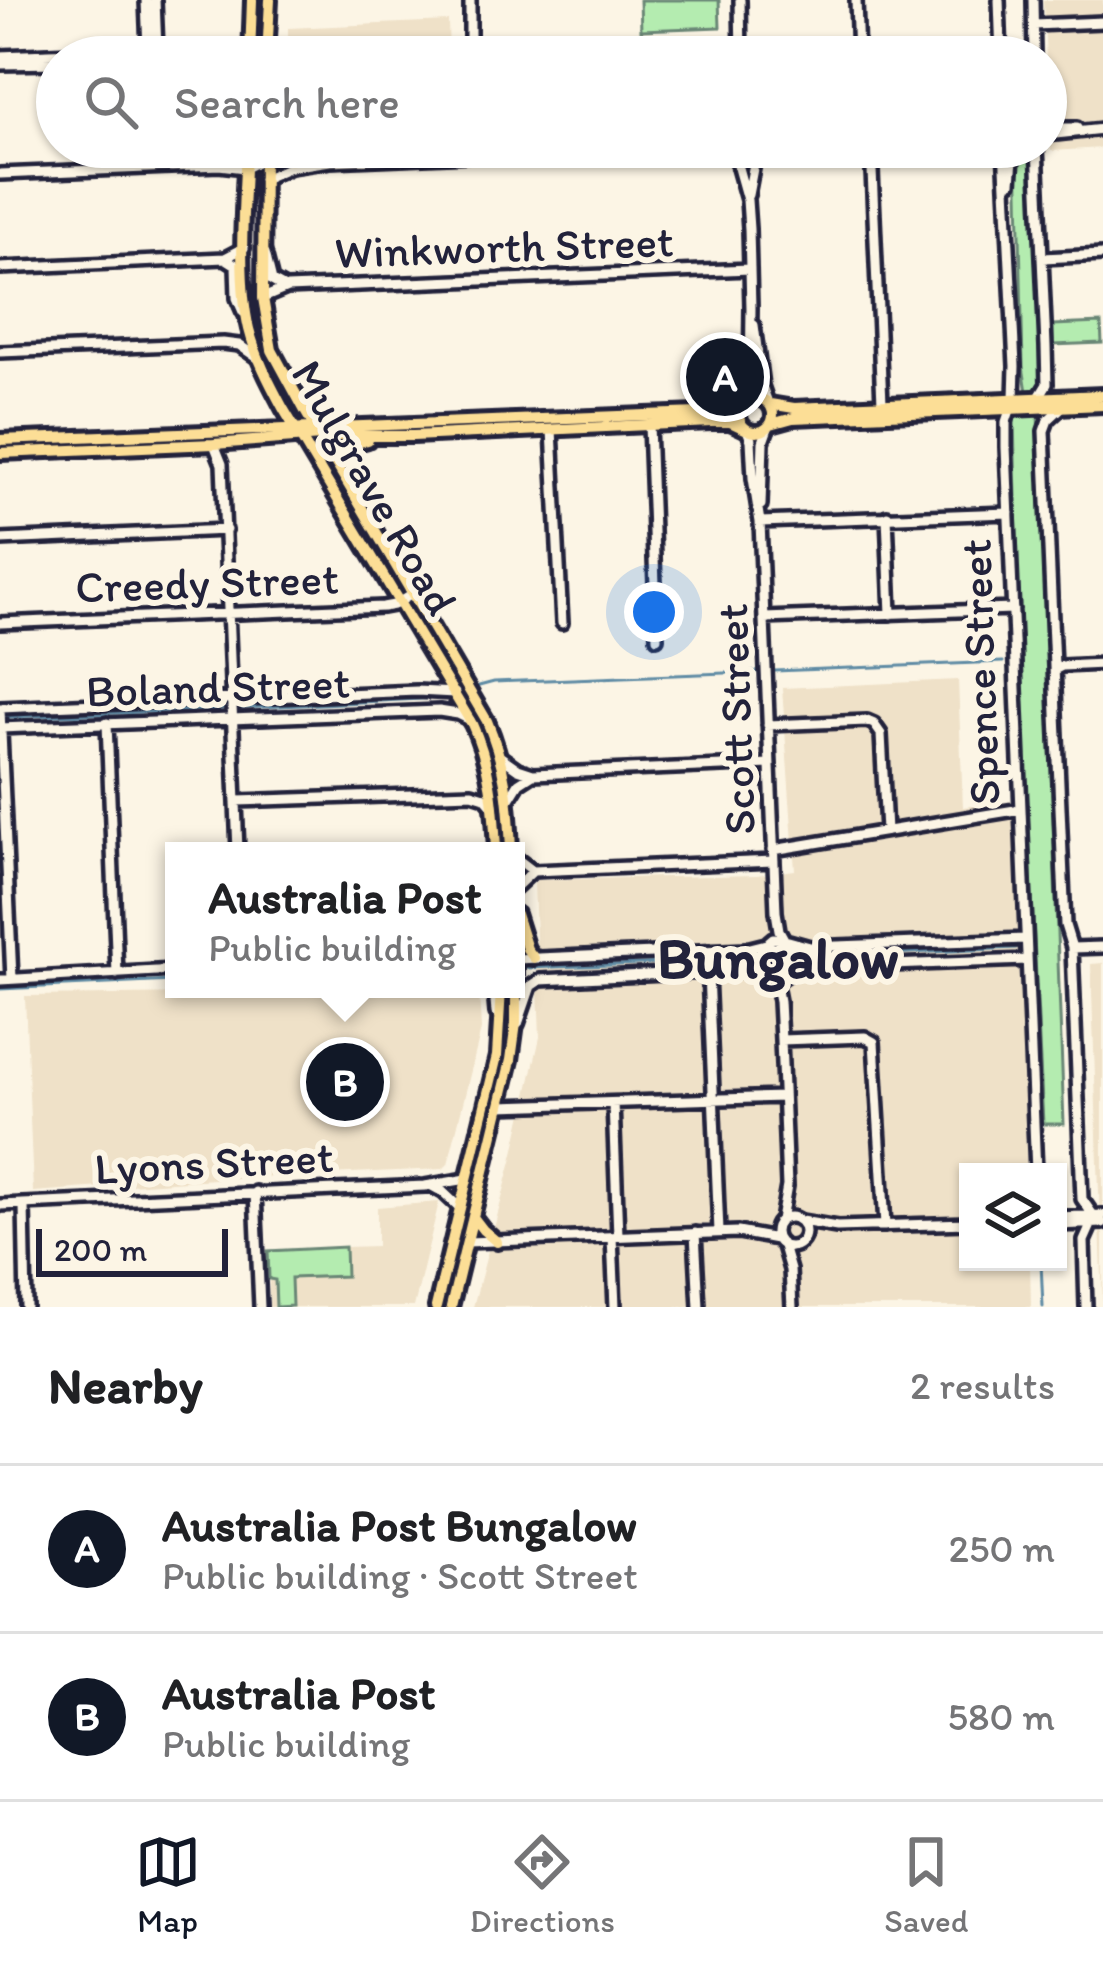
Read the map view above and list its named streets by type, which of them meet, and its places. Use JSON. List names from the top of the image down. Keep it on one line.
{"streets":{"main road":["Mulgrave Road"],"street":["Winkworth Street","Creedy Street","Spence Street","Boland Street","Scott Street","Lyons Street"]},"crossings":[["Winkworth Street","Mulgrave Road"],["Mulgrave Road","Creedy Street"],["Mulgrave Road","Boland Street"]],"districts":["Bungalow"],"scale_bar":"200 m","page":{"search":"Search here","pins":["A","B"],"popup":["Australia Post","Public building"],"scale":"200 m","heading":["Nearby","2 results"],"list":[{"mark":"A","name":"Australia Post Bungalow","note":"Public building · Scott Street","value":"250 m"},{"mark":"B","name":"Australia Post","note":"Public building","value":"580 m"}],"nav":["Map","Directions","Saved"]}}
